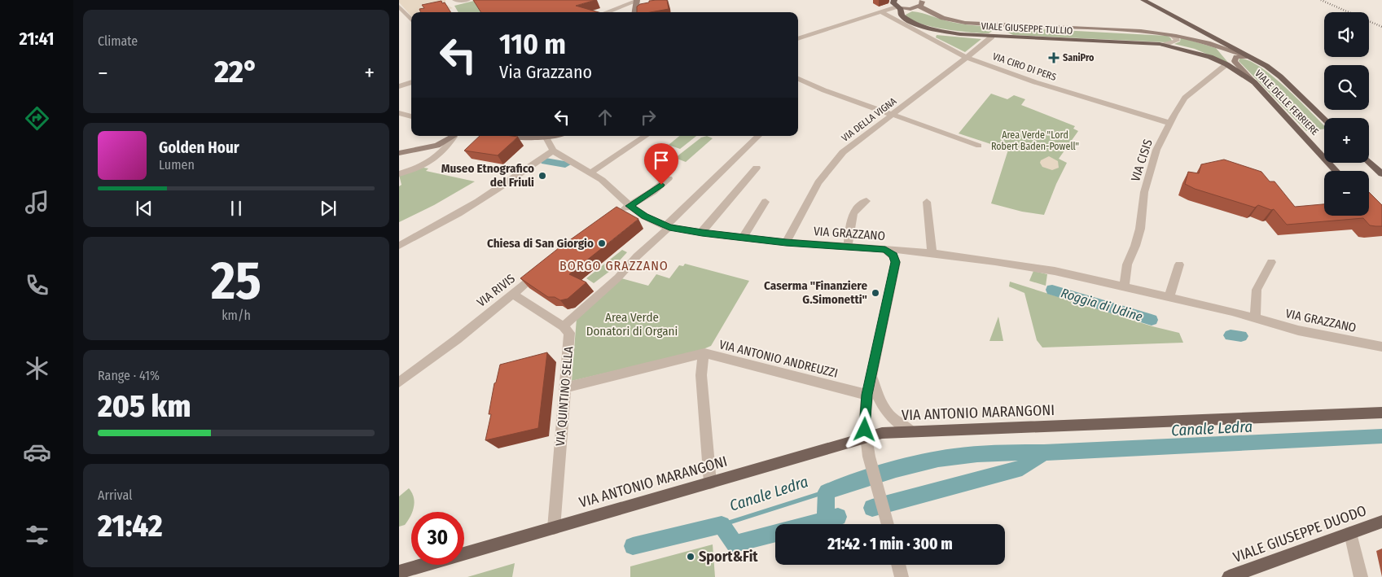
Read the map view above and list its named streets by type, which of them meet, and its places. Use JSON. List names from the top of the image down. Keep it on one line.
{"streets":{"main road":["VIALE GIUSEPPE TULLIO","VIALE DELLE FERRIERE","VIA ANTONIO MARANGONI","VIALE GIUSEPPE DUODO"],"street":["VIA CIRO DI PERS","VIA DELLA VIGNA","VIA CISIS","VIA GRAZZANO","VIA RIVIS","VIA ANTONIO ANDREUZZI","VIA QUINTINO SELLA"]},"crossings":[["VIALE GIUSEPPE TULLIO","VIALE DELLE FERRIERE"],["VIALE GIUSEPPE TULLIO","VIA DELLA VIGNA"],["VIALE GIUSEPPE TULLIO","VIA CISIS"],["VIA CIRO DI PERS","VIA DELLA VIGNA"],["VIA CIRO DI PERS","VIA CISIS"],["VIALE DELLE FERRIERE","VIA CISIS"],["VIA DELLA VIGNA","VIA GRAZZANO"],["VIA CISIS","VIA GRAZZANO"],["VIA ANTONIO ANDREUZZI","VIA QUINTINO SELLA"],["VIA QUINTINO SELLA","VIA ANTONIO MARANGONI"]],"districts":["BORGO GRAZZANO"],"water":["Roggia di Udine","Canale Ledra"],"parks":["Area Verde \"Lord Robert Baden-Powell\"","Area Verde Donatori di Organi"],"places":{"health":["SaniPro"],"other":["Museo Etnografico del Friuli","Chiesa di San Giorgio","Caserma \"Finanziere G.Simonetti\"","Sport&Fit"]},"page":{"tabs":"21:41","tile":["Climate",["25","km/h"],["Range · 41%","205 km"],["Arrival","21:42"]],"map_buttons":["+","−"],"turn":["110 m","Via Grazzano"],"heat":["−","22°","+"],"song":["Golden Hour","Lumen"],"limit":"30","trip":"21:42 · 1 min · 300 m"}}
